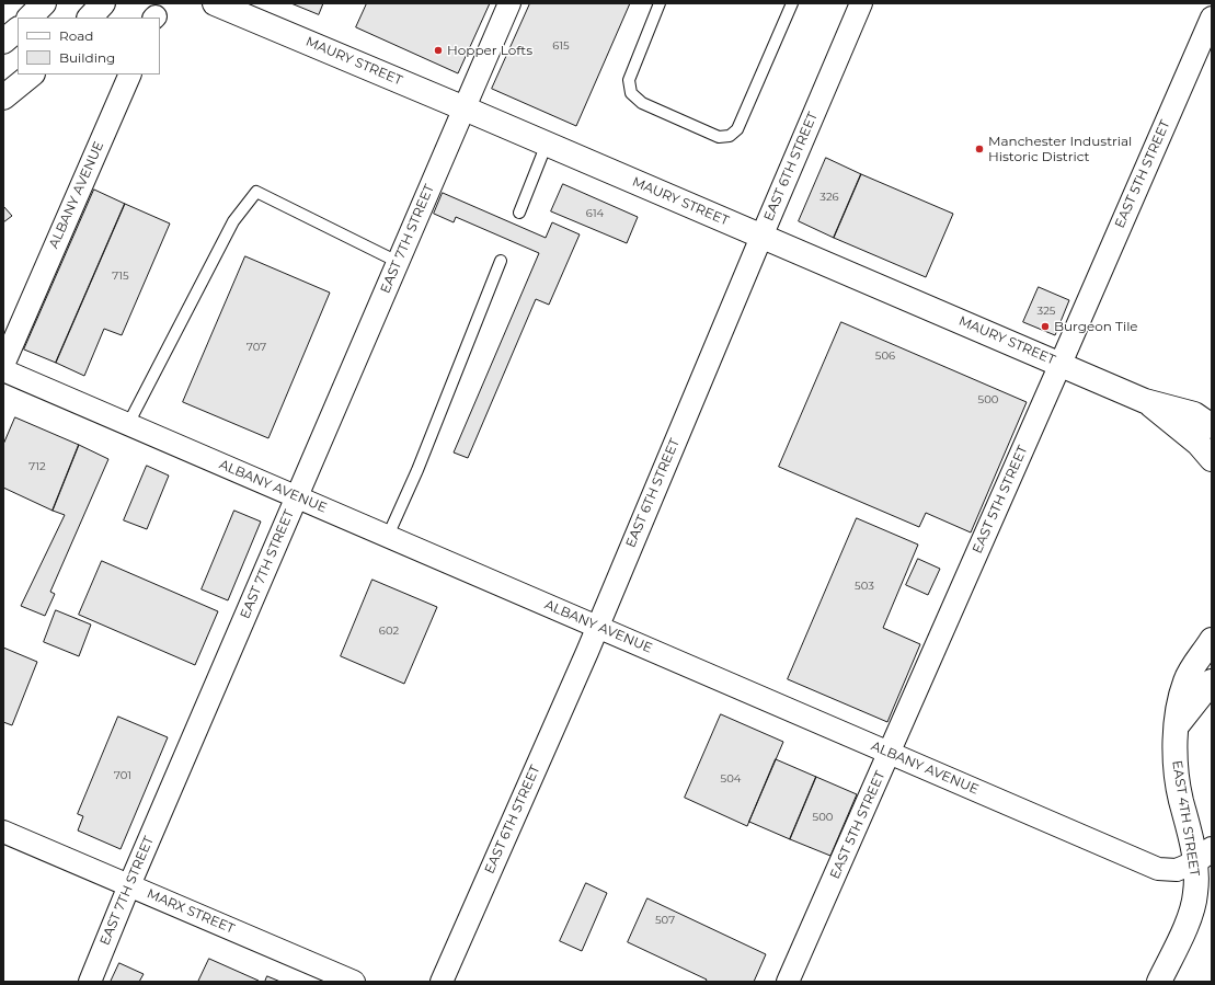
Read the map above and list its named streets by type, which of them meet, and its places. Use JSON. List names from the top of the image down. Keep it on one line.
{"streets":{"main road":["MAURY STREET","EAST 4TH STREET"],"street":["EAST 6TH STREET","EAST 5TH STREET","ALBANY AVENUE","EAST 7TH STREET","MARX STREET"]},"crossings":[["MAURY STREET","EAST 6TH STREET"],["MAURY STREET","EAST 5TH STREET"],["MAURY STREET","EAST 7TH STREET"],["EAST 6TH STREET","ALBANY AVENUE"],["EAST 5TH STREET","ALBANY AVENUE"],["ALBANY AVENUE","EAST 7TH STREET"],["ALBANY AVENUE","EAST 4TH STREET"],["EAST 7TH STREET","MARX STREET"]],"places":["Hopper Lofts","Manchester Industrial Historic District","Burgeon Tile"],"house_numbers":["615","326","614","715","325","707","506","500","712","503","602","701","504","500","507"],"legend":["Road","Building"]}
